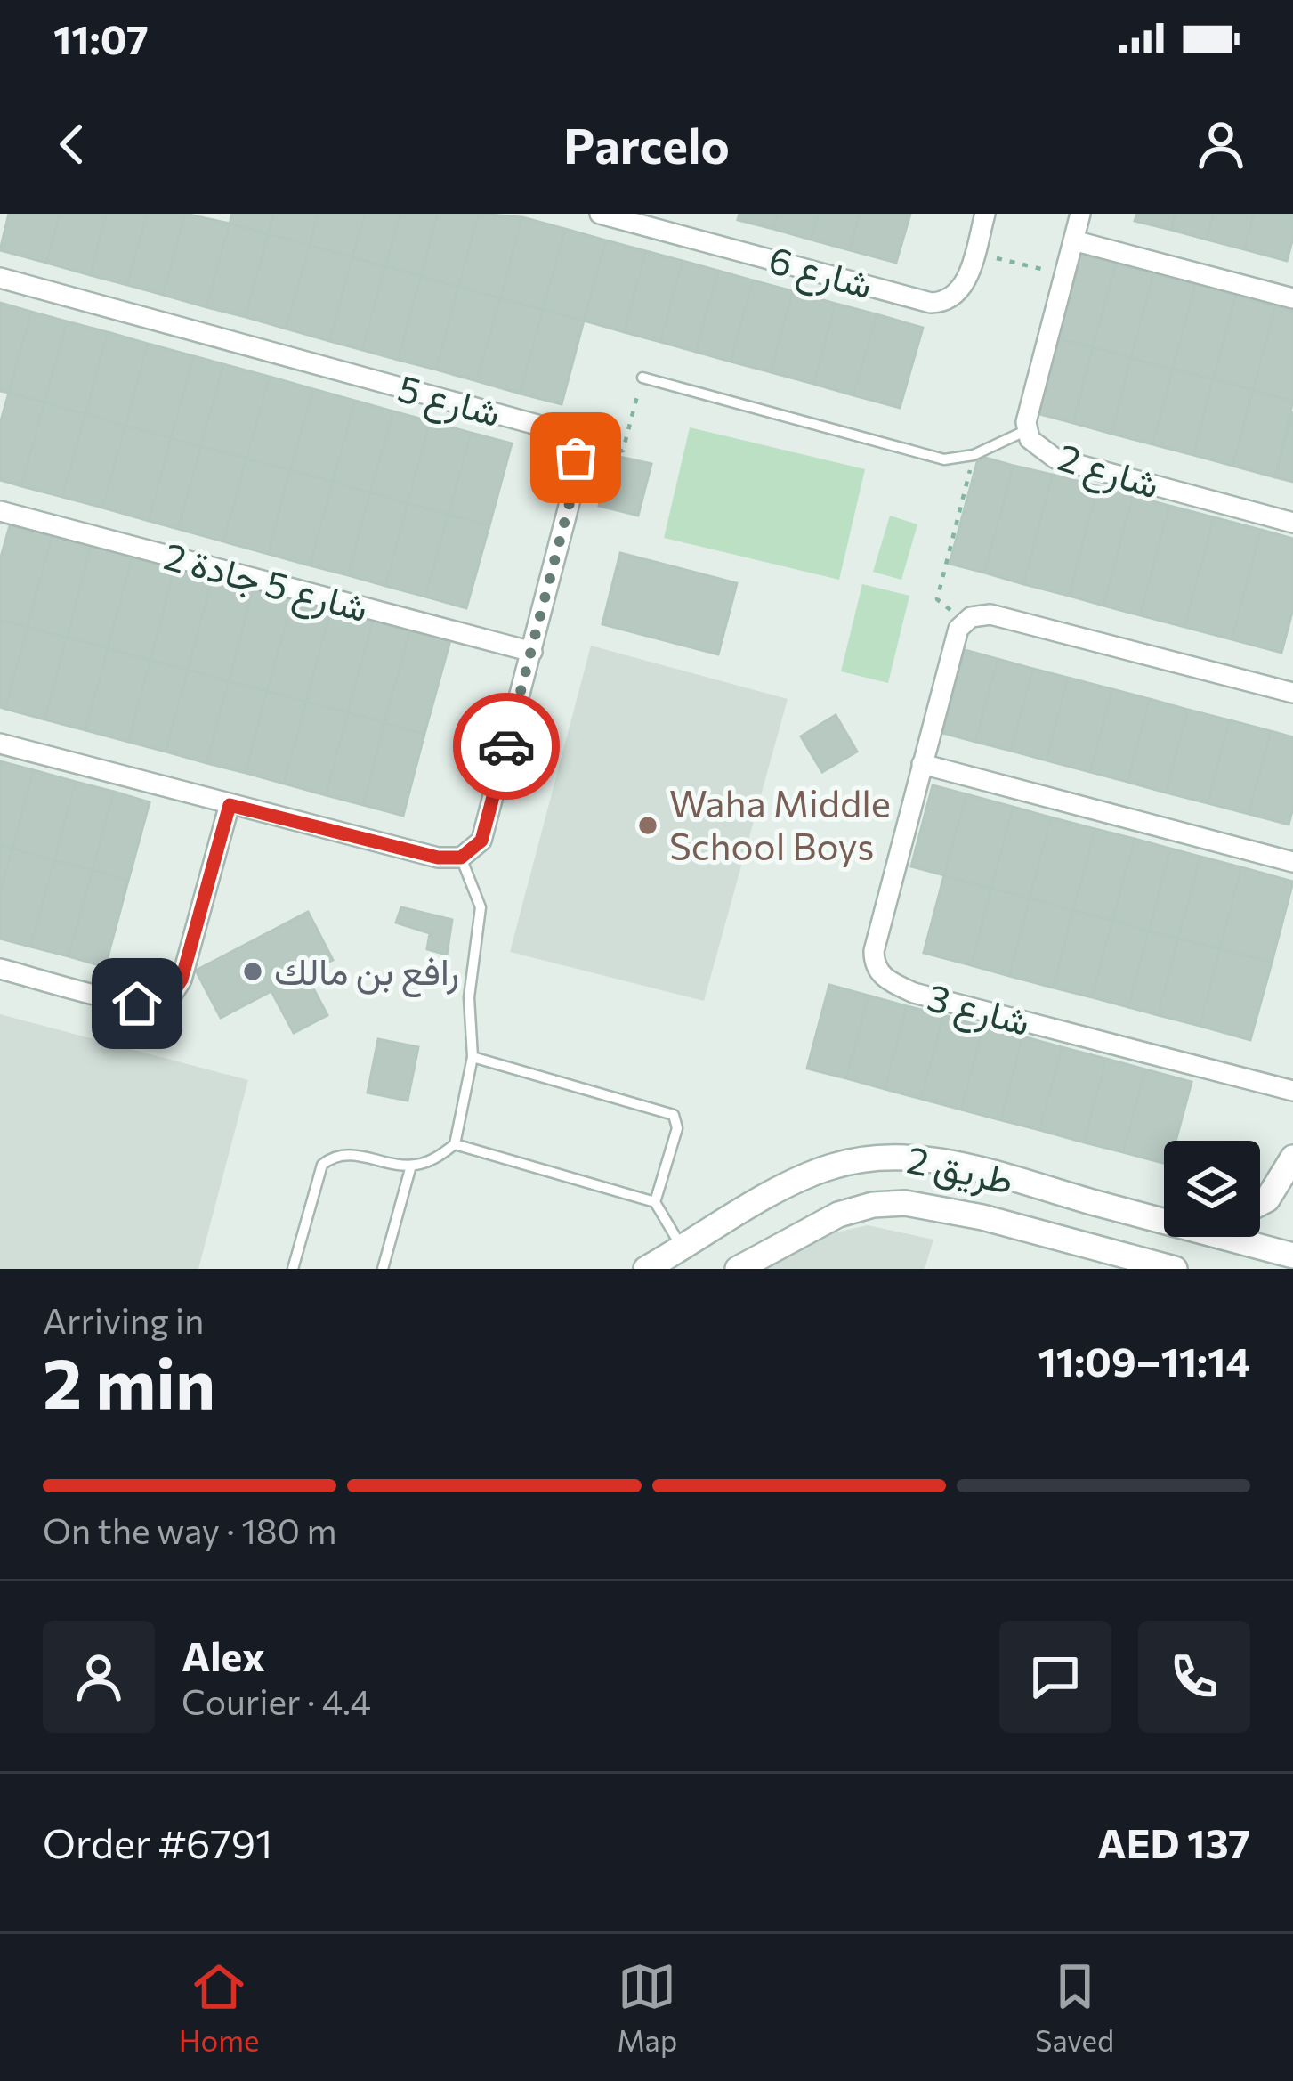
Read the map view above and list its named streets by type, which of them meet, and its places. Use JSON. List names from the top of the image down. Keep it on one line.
{"streets":{"street":["شارع 6","شارع 5","شارع 2","شارع 5 جادة 2","شارع 3","طريق 2"]},"places":["Waha Middle School Boys","رافع بن مالك"],"page":{"status":"11:07","header":"Parcelo","heading":["2 min","Arriving in","11:09–11:14"],"panel":["Alex","Courier · 4.4","Order #6791","AED 137"],"bar":"On the way · 180 m","tabs":["Home","Map","Saved"]}}
